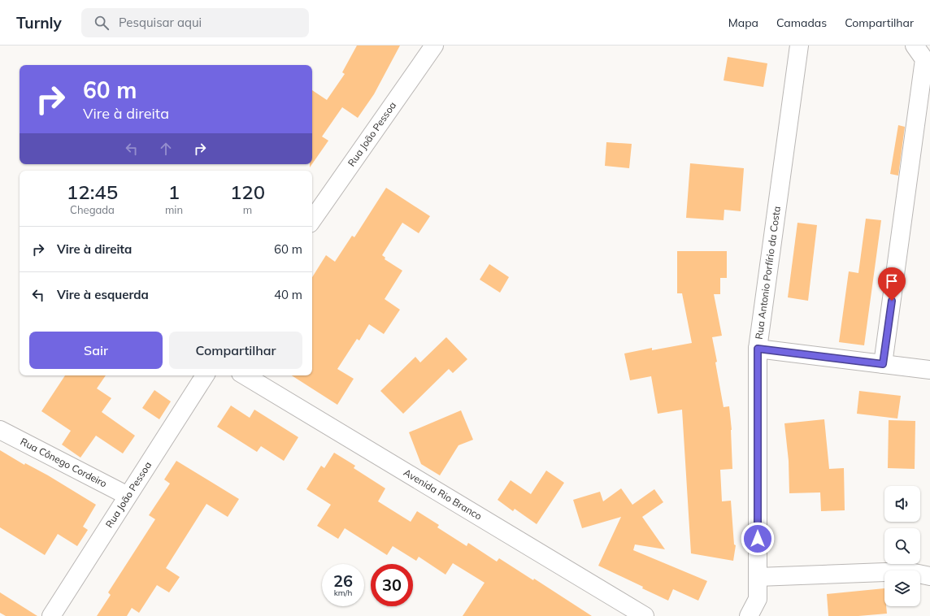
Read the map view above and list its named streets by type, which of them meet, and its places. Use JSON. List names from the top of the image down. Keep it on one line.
{"streets":{"street":["Rua João Pessoa","Rua Antonio Porfírio da Costa","Rua Cônego Cordeiro","Avenida Rio Branco"]},"crossings":[["Rua João Pessoa","Rua Cônego Cordeiro"]],"page":{"header":"Turnly","search":"Pesquisar aqui","nav":["Mapa","Camadas","Compartilhar"],"turn":["60 m","Vire à direita"],"eta":["12:45","Chegada","1","min","120","m"],"list":[{"name":"Vire à direita","value":"60 m"},{"name":"Vire à esquerda","value":"40 m"}],"buttons":["Sair","Compartilhar"],"speed":"26 km/h","limit":"30"}}
